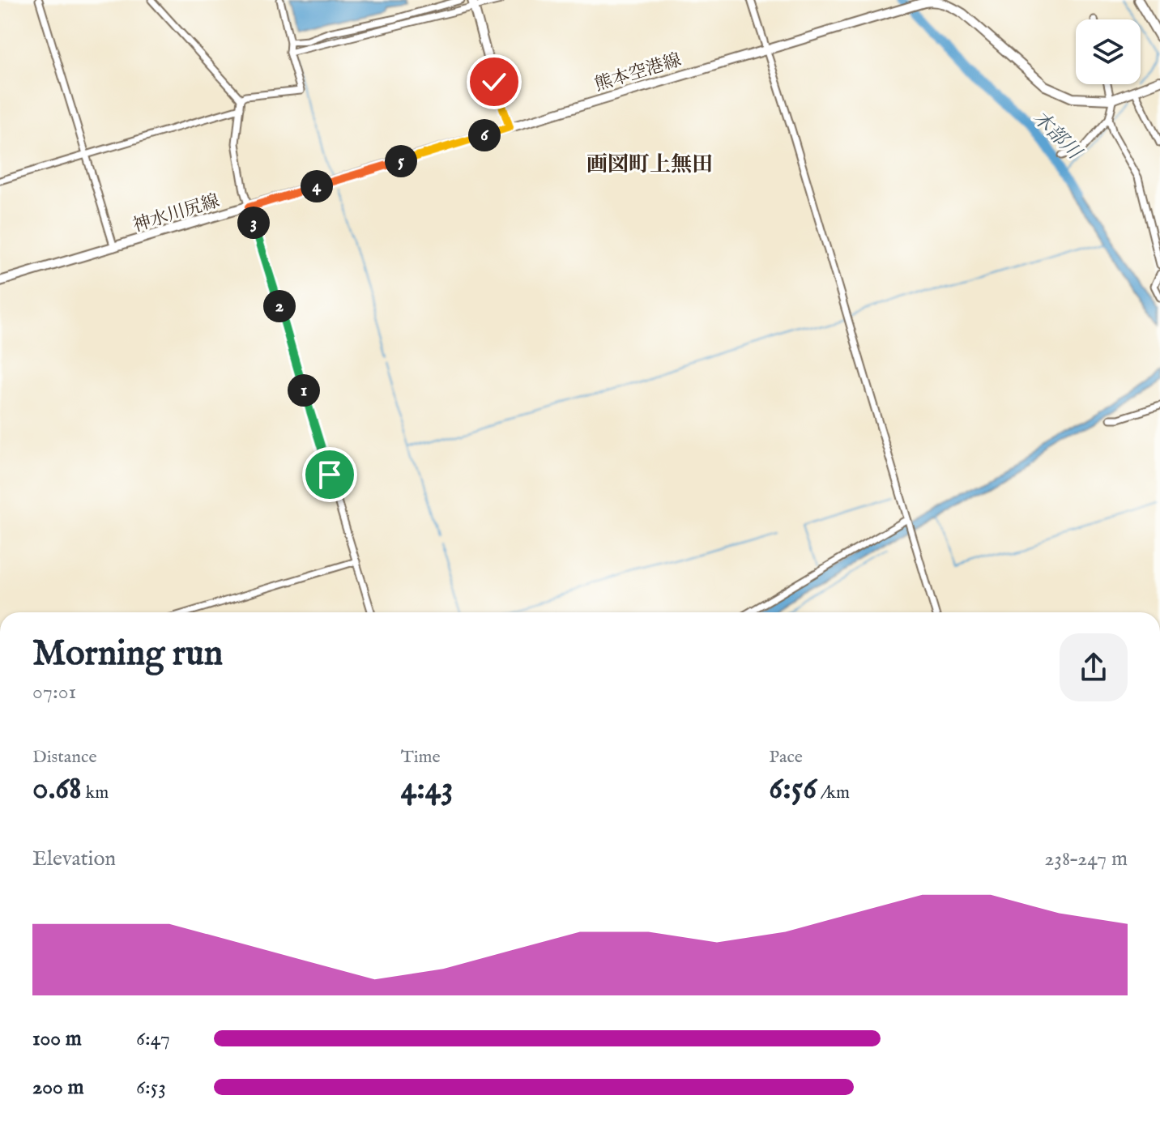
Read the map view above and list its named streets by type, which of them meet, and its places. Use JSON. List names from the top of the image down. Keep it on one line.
{"streets":{"main road":["熊本空港線","神水川尻線"]},"crossings":[["熊本空港線","神水川尻線"]],"districts":["画図町上無田"],"water":["木部川"],"page":{"pins":["6","5","4","3","2","1"],"heading":["Morning run","07:01"],"stats":[["Distance","0.68 km"],["Time","4:43"],["Pace","6:56 /km"]],"chart":["Elevation","238–247 m"],"list":[{"name":"100 m","note":"6:47"},{"name":"200 m","note":"6:53"}]}}
